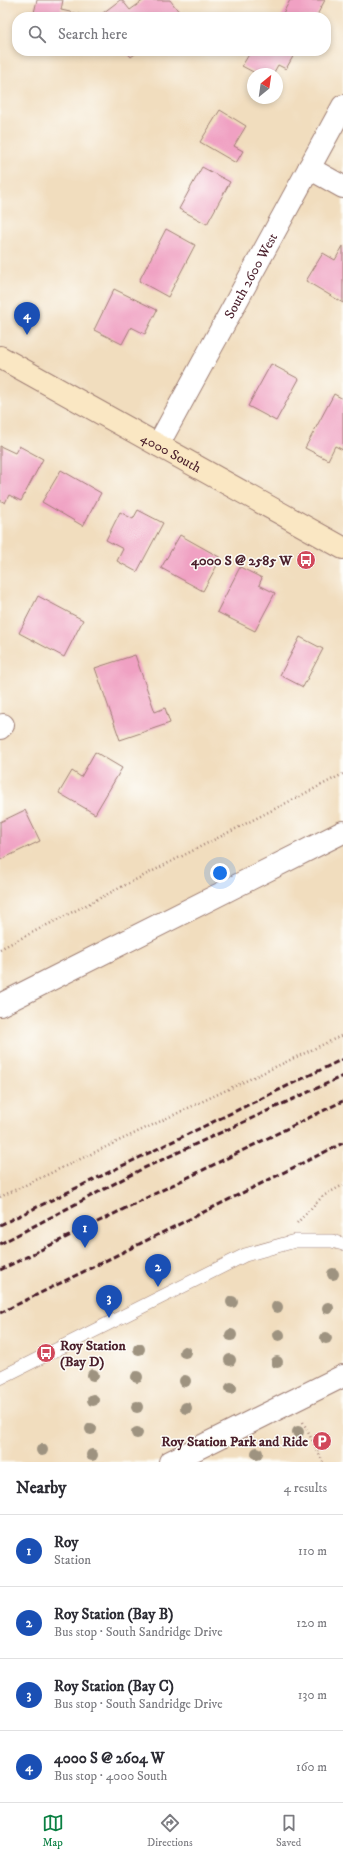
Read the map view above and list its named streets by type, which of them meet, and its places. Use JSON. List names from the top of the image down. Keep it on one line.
{"streets":{"street":["South 2600 West","4000 South"]},"crossings":[["South 2600 West","4000 South"]],"places":{"bus stop":["4000 S @ 2585 W","Roy Station (Bay D)"],"parking":["Roy Station Park and Ride"]},"north":"top right","page":{"search":"Search here","pins":["4","1","2","3"],"heading":["Nearby","4 results"],"list":[{"mark":"1","name":"Roy","note":"Station","value":"110 m"},{"mark":"2","name":"Roy Station (Bay B)","note":"Bus stop · South Sandridge Drive","value":"120 m"},{"mark":"3","name":"Roy Station (Bay C)","note":"Bus stop · South Sandridge Drive","value":"130 m"},{"mark":"4","name":"4000 S @ 2604 W","note":"Bus stop · 4000 South","value":"160 m"}],"nav":["Map","Directions","Saved"]}}
